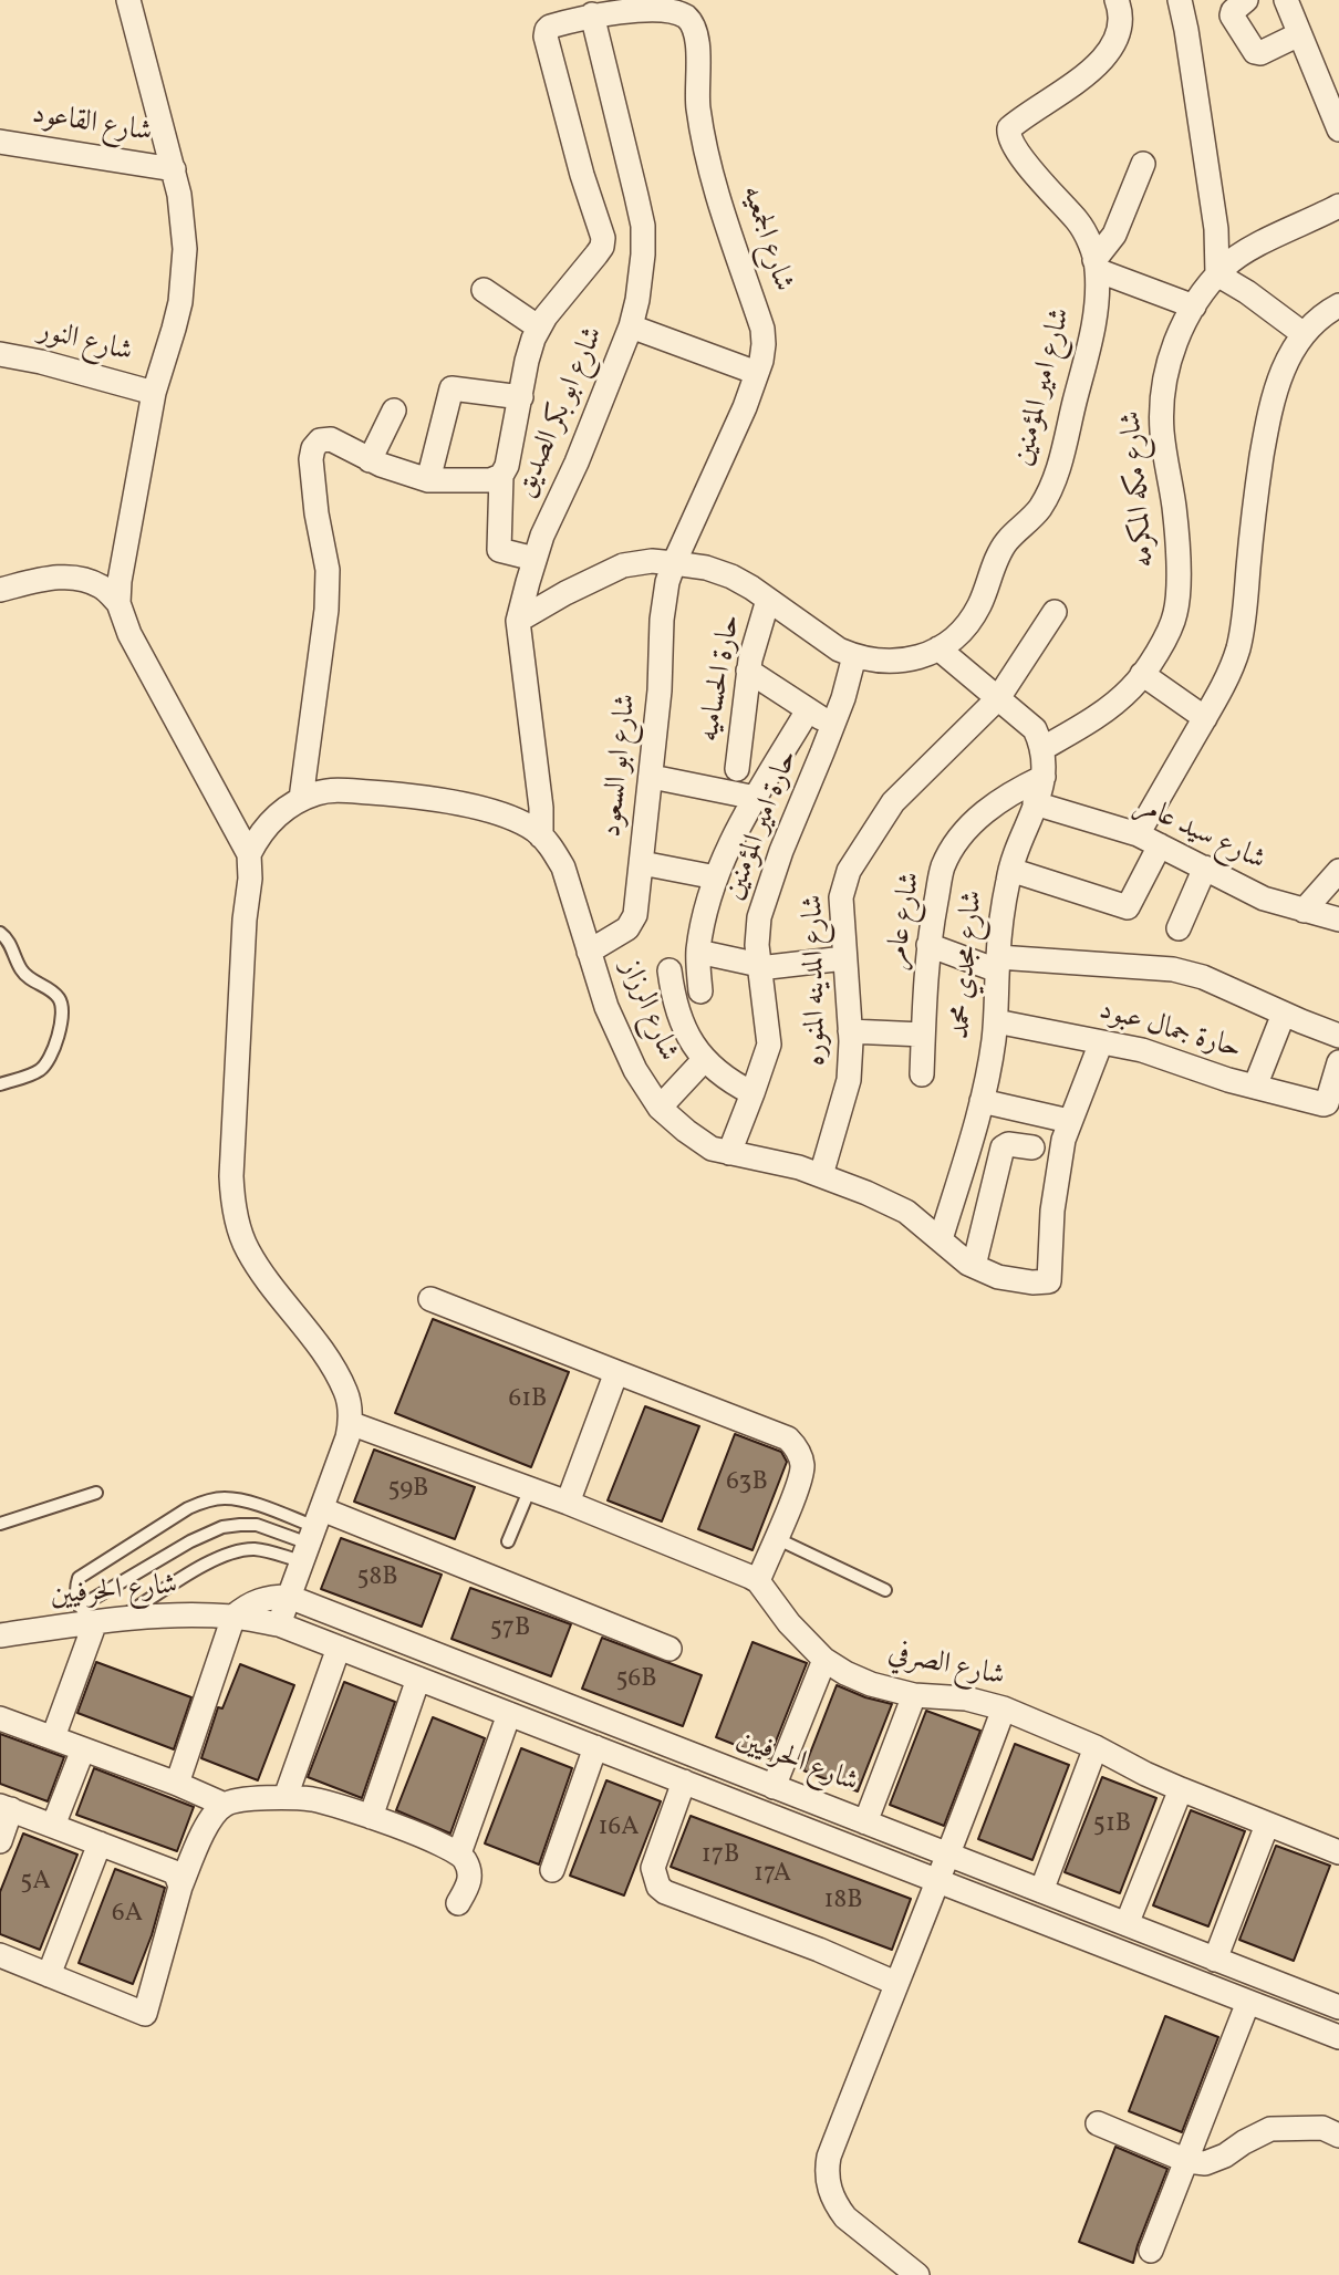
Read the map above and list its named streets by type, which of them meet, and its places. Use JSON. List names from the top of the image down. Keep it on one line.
{"streets":{"street":["شارع القاعود","شارع الجمعيه","شارع النور","شارع امير المؤمنين","شارع ابو بكر الصديق","شارع مكه المكرمه","حارة الحساميه","شارع ابو السعود","حارة امير المؤمنين","شارع سيد عامر","شارع عامر","شارع مجدي محمد","شارع المدينه المنوره","شارع الرزاز","حارة جمال عبود","شارع الحرفيين","شارع الصرفي"]},"crossings":[["شارع الجمعيه","شارع امير المؤمنين"],["شارع الجمعيه","شارع ابو بكر الصديق"],["شارع الجمعيه","شارع ابو السعود"],["شارع امير المؤمنين","شارع ابو بكر الصديق"],["شارع امير المؤمنين","حارة الحساميه"],["شارع امير المؤمنين","شارع ابو السعود"],["شارع امير المؤمنين","حارة امير المؤمنين"],["شارع ابو بكر الصديق","شارع الرزاز"],["شارع مكه المكرمه","شارع مجدي محمد"],["شارع ابو السعود","شارع الرزاز"],["حارة امير المؤمنين","شارع الرزاز"],["شارع سيد عامر","شارع مجدي محمد"],["شارع عامر","شارع مجدي محمد"],["شارع مجدي محمد","شارع الرزاز"],["شارع مجدي محمد","حارة جمال عبود"],["شارع المدينه المنوره","شارع الرزاز"]],"house_numbers":["61B","63B","59B","58B","57B","56B","51B","16A","17B","17A","5A","18B","6A"]}
